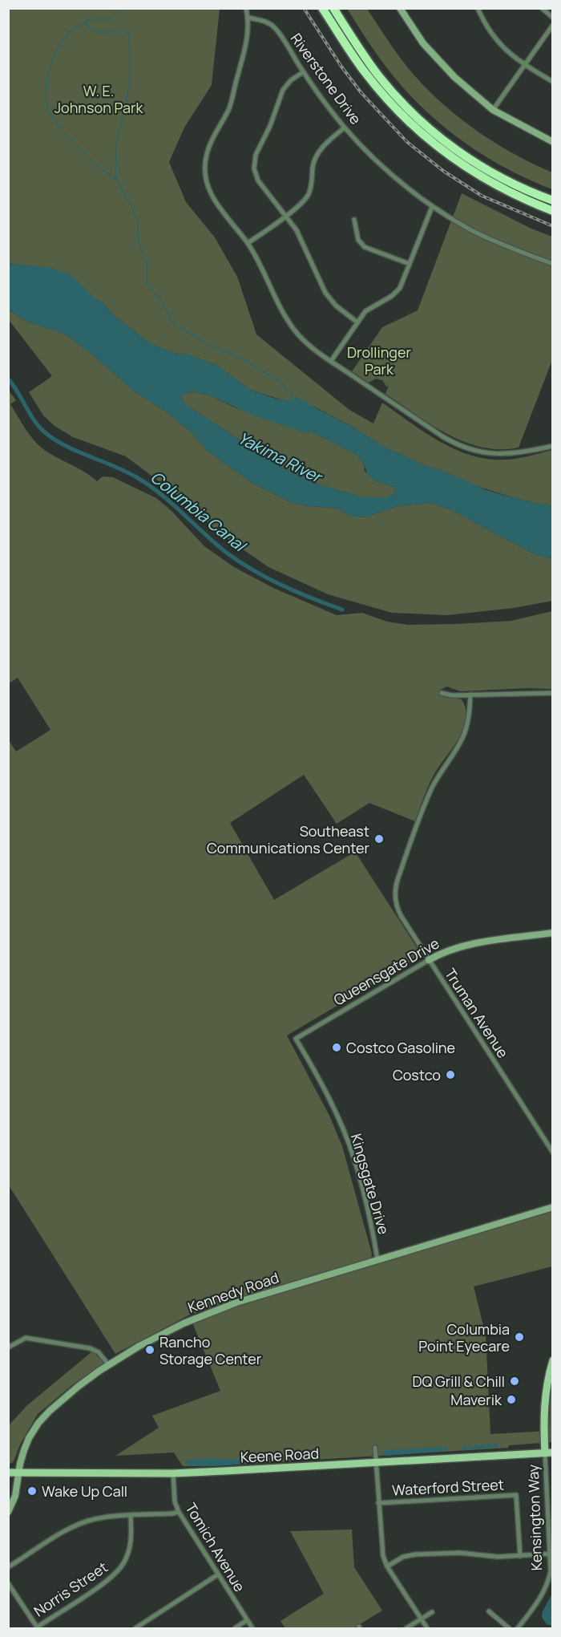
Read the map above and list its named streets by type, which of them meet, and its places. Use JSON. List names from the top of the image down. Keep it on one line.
{"streets":{"main road":["Keene Road"],"street":["Riverstone Drive","Queensgate Drive","Truman Avenue","Kingsgate Drive","Kennedy Road","Waterford Street","Kensington Way","Tomich Avenue","Norris Street"]},"crossings":[["Queensgate Drive","Truman Avenue"],["Queensgate Drive","Kingsgate Drive"],["Kingsgate Drive","Kennedy Road"],["Kennedy Road","Keene Road"],["Keene Road","Kensington Way"],["Keene Road","Tomich Avenue"]],"water":["Yakima River","Columbia Canal"],"parks":["W. E. Johnson Park","Drollinger Park"],"places":["Southeast Communications Center","Costco Gasoline","Costco","Columbia Point Eyecare","Rancho Storage Center","DQ Grill & Chill","Maverik","Wake Up Call"]}
